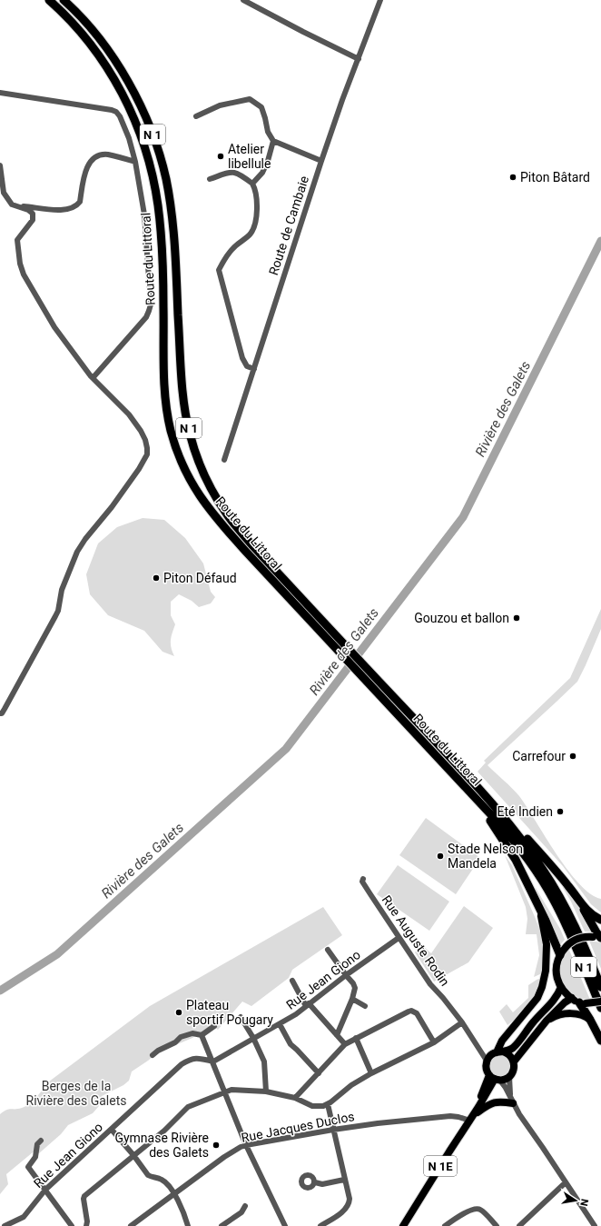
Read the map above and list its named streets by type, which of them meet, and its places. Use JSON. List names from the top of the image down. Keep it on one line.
{"streets":{"highway":["N 1","Route du Littoral"],"main road":["N 1E"],"street":["Route de Cambaie","Rue Auguste Rodin","Rue Jean Giono","Rue Jacques Duclos"]},"crossings":[["Rue Auguste Rodin","Rue Jean Giono"],["Rue Auguste Rodin","N 1E"],["Rue Jacques Duclos","N 1E"]],"water":["Rivière des Galets"],"parks":["Berges de la Rivière des Galets"],"places":["Atelier libellule","Piton Bâtard","Piton Défaud","Gouzou et ballon","Carrefour","Eté Indien","Stade Nelson Mandela","Plateau sportif Pougary","Gymnase Rivière des Galets"],"north":"right"}
